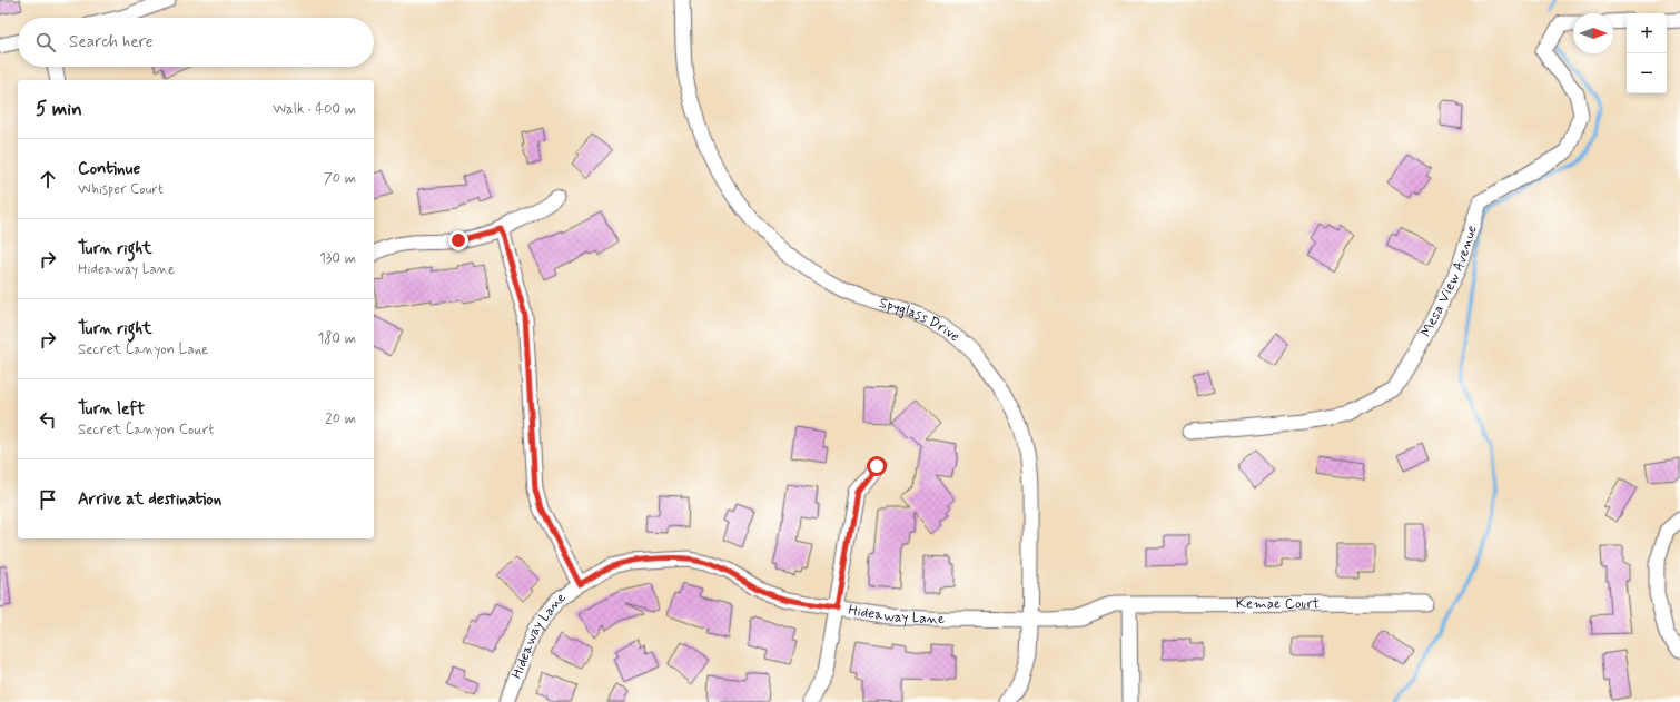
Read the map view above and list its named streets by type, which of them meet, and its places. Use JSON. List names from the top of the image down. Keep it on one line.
{"streets":{"street":["Mesa View Avenue","Spyglass Drive","Kemae Court","Hideaway Lane"]},"crossings":[["Spyglass Drive","Hideaway Lane"],["Kemae Court","Hideaway Lane"]],"north":"right","page":{"map_buttons":["+","−"],"search":"Search here","heading":["5 min","Walk · 400 m"],"list":[["Continue","Whisper Court","70 m"],["Turn right","Hideaway Lane","130 m"],["Turn right","Secret Canyon Lane","180 m"],["Turn left","Secret Canyon Court","20 m"],"Arrive at destination"]}}
